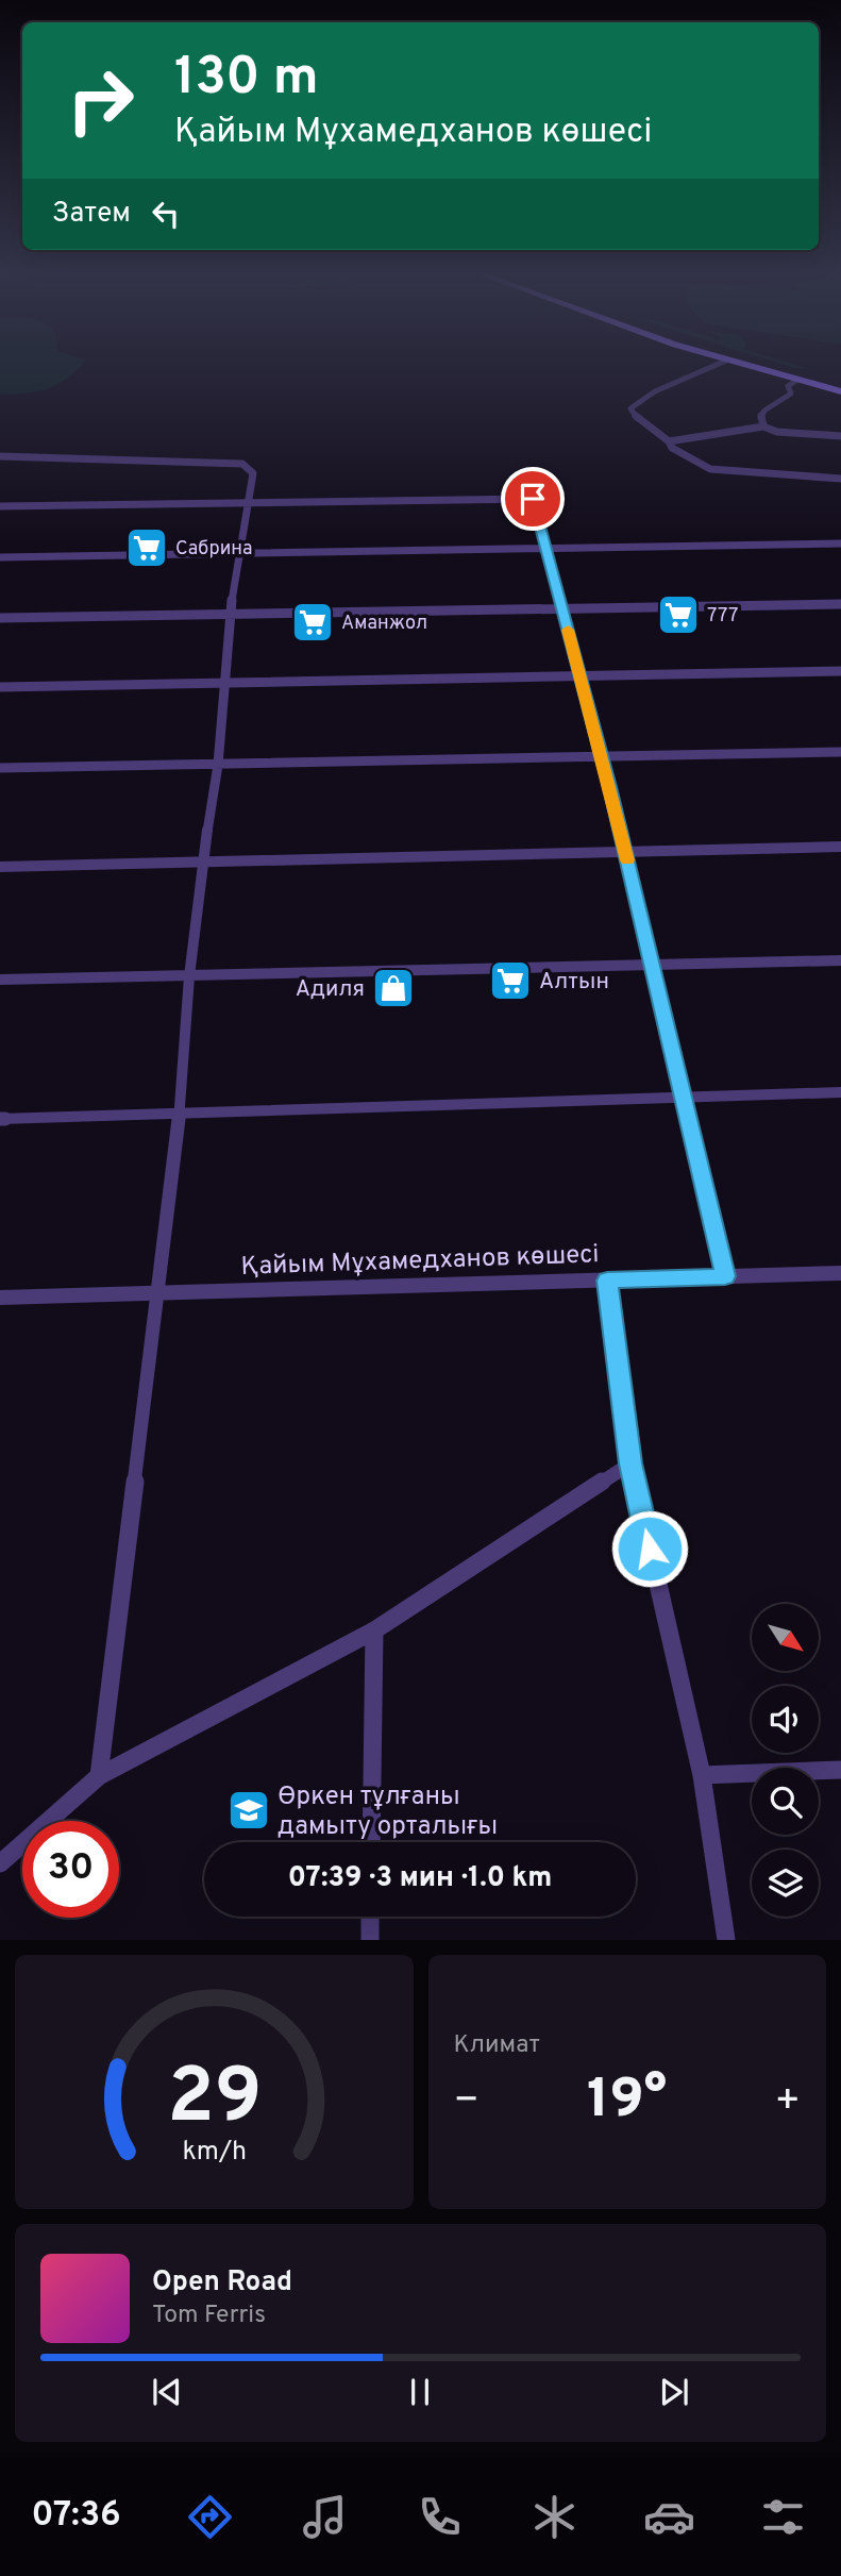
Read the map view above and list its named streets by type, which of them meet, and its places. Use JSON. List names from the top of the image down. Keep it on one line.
{"streets":{"street":["Қайым Мұхамедханов көшесі"]},"places":{"supermarket":["Сабрина","777","Аманжол","Алтын"],"shop":["Адиля"],"school or university":["Өркен тұлғаны дамыту орталығы"]},"north":"bottom right","page":{"turn":["130 m","Қайым Мұхамедханов көшесі"],"then":"Затем","limit":"30","trip":"07:39 · 3 мин · 1.0 km","tile":"Климат","heat":["−","19°","+"],"song":["Open Road","Tom Ferris"],"tabs":"07:36","gauge":["29","km/h"]}}
